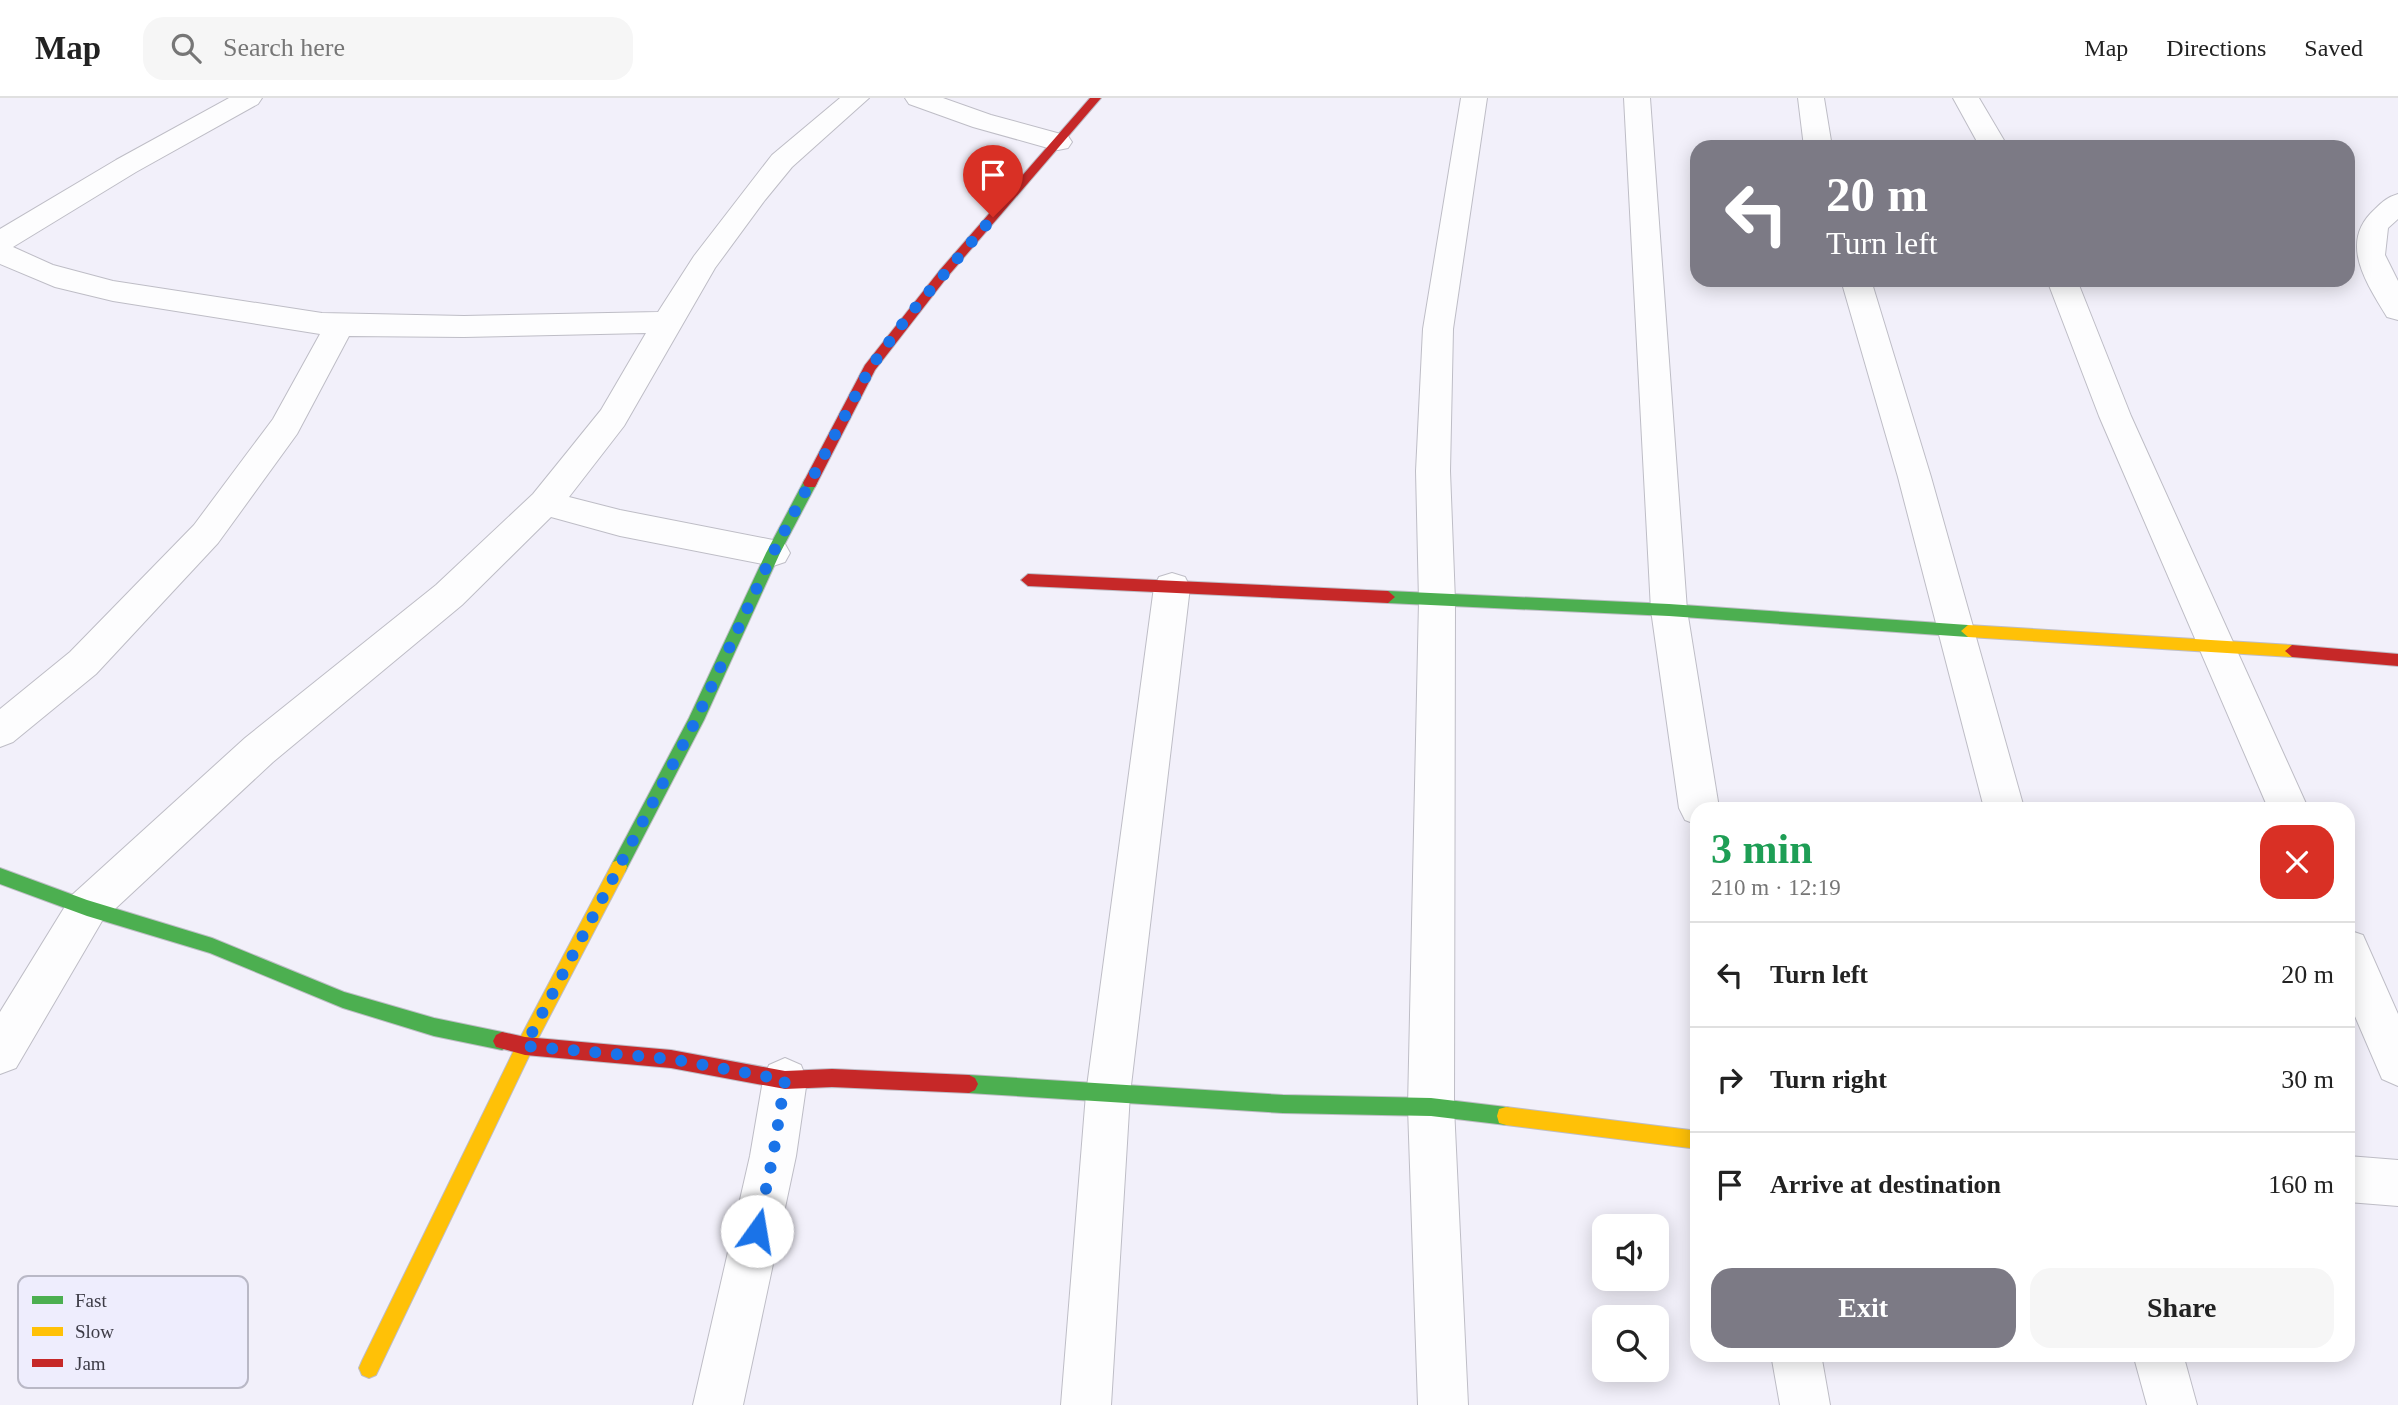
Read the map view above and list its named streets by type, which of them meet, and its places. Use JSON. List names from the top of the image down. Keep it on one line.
{"legend":["Fast","Slow","Jam"],"page":{"header":"Map","search":"Search here","nav":["Map","Directions","Saved"],"turn":["20 m","Turn left"],"heading":["3 min","210 m · 12:19"],"list":[{"name":"Turn left","value":"20 m"},{"name":"Turn right","value":"30 m"},{"name":"Arrive at destination","value":"160 m"}],"buttons":["Exit","Share"]}}
